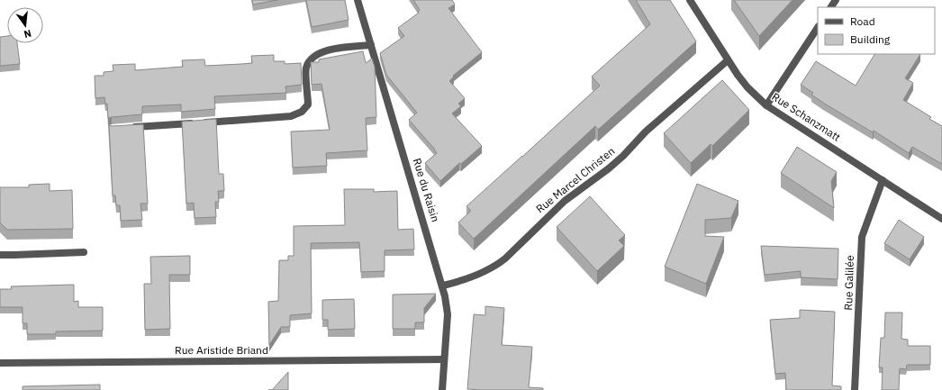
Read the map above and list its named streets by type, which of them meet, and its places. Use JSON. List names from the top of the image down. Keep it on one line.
{"streets":{"street":["Rue Schanzmatt","Rue Marcel Christen","Rue du Raisin","Rue Galilée","Rue Aristide Briand"]},"crossings":[["Rue Schanzmatt","Rue Marcel Christen"],["Rue Schanzmatt","Rue Galilée"],["Rue Marcel Christen","Rue du Raisin"],["Rue du Raisin","Rue Aristide Briand"]],"legend":["Road","Building"],"north":"bottom"}
